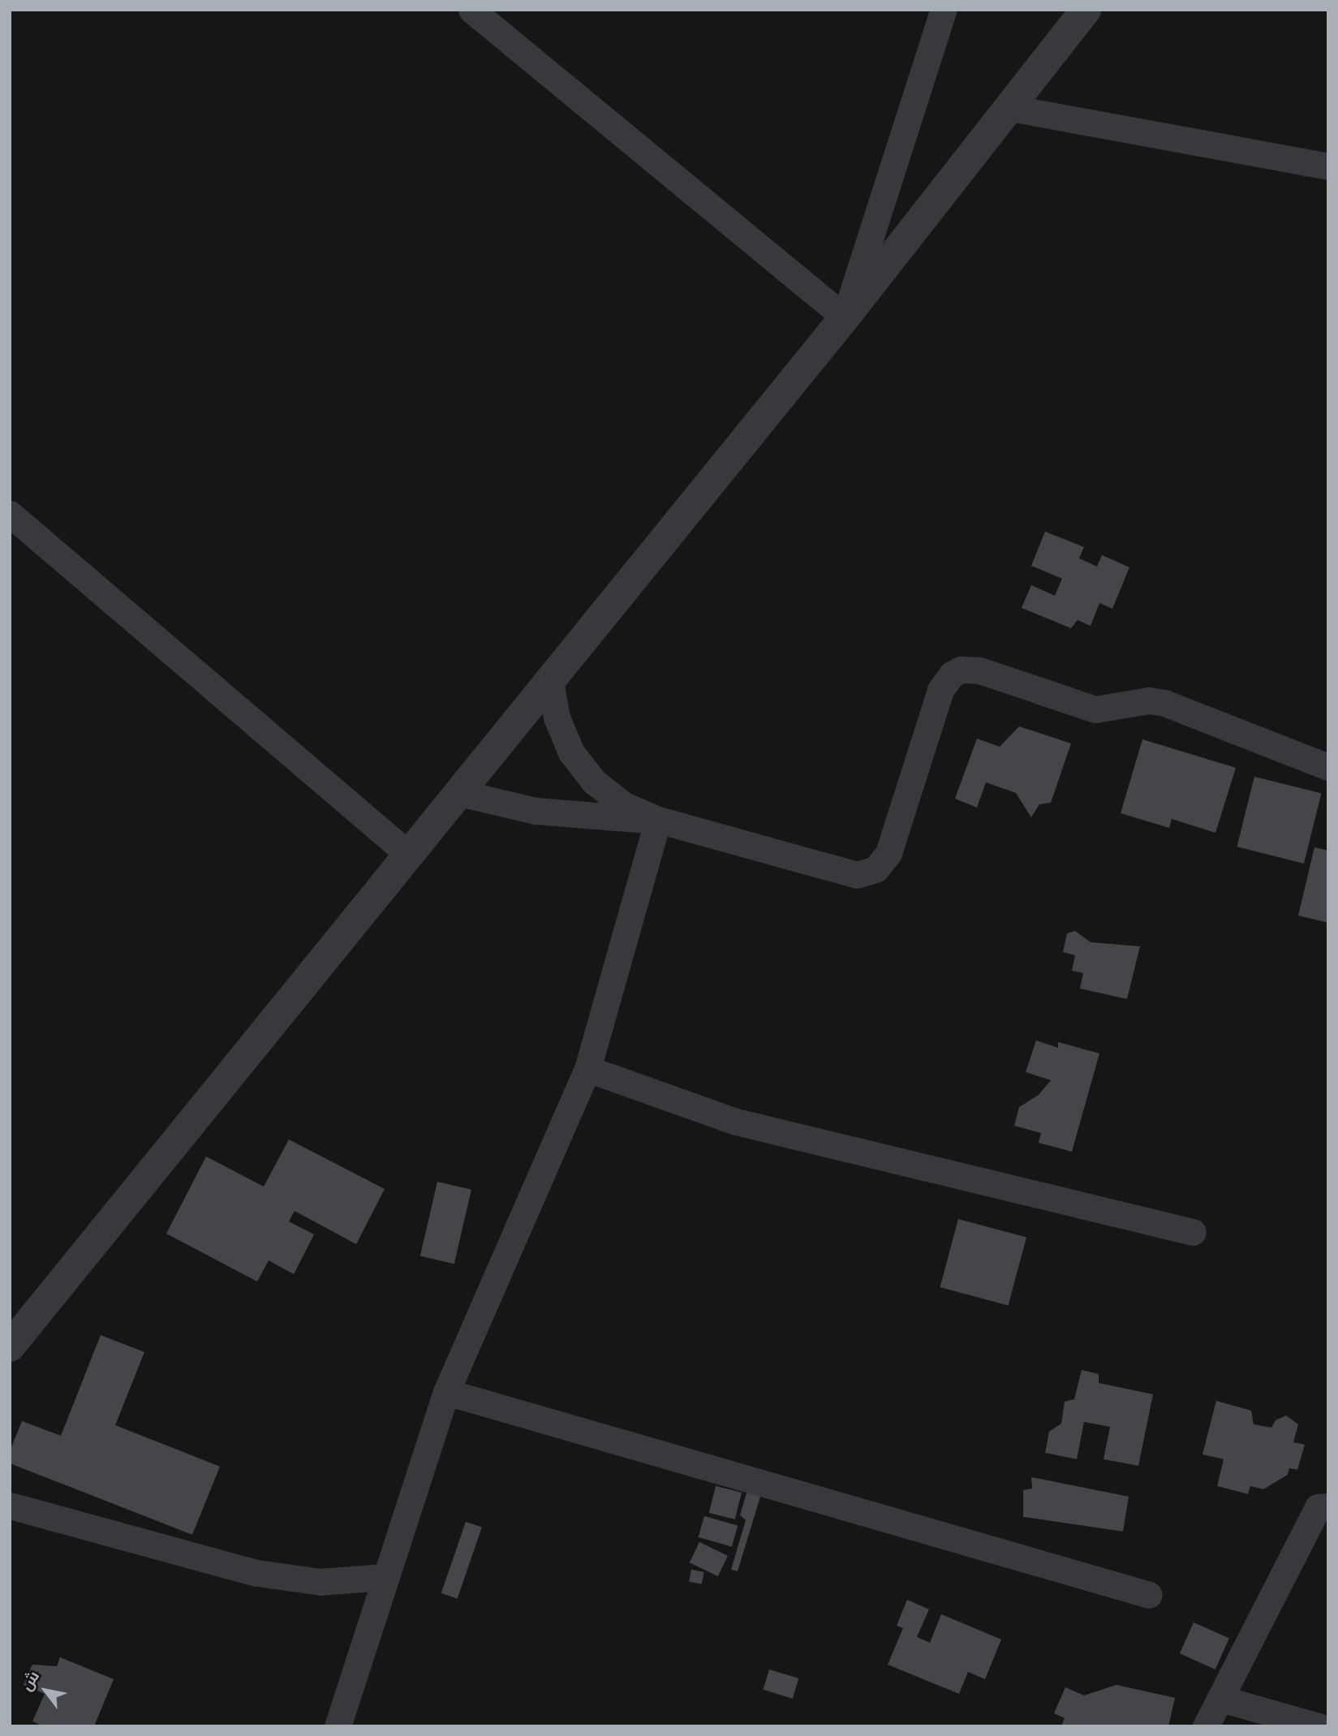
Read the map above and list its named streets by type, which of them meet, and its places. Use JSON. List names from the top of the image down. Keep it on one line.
{"north":"top left"}
